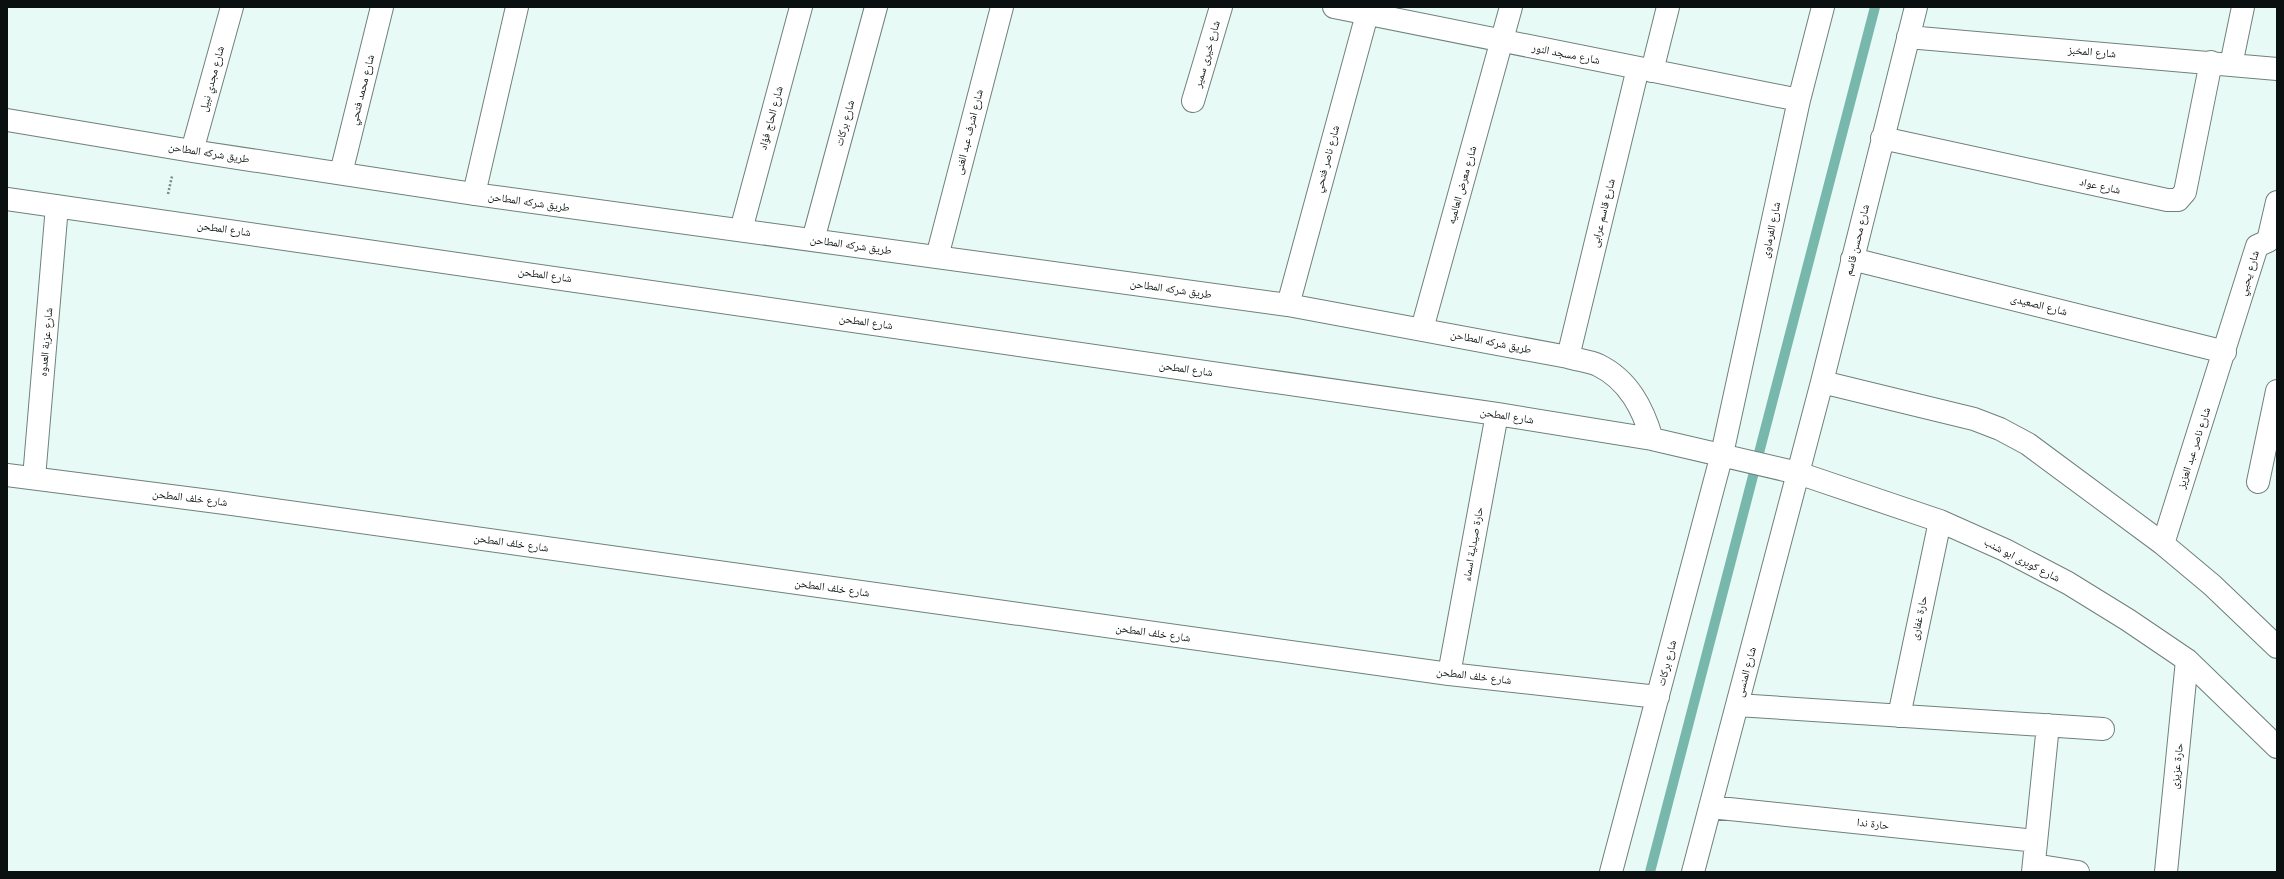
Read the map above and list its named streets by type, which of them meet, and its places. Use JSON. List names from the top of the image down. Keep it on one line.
{"streets":{"street":["شارع المخبز","شارع خيرى سمير","شارع مسجد النور","شارع مجدي نبيل","شارع محمد فتحي","شارع الحاج فؤاد","شارع بركات","شارع اشرف عبد الغنى","طريق شركه المطاحن","شارع ناصر فتحي","شارع معرض العالميه","شارع عواد","شارع قاسم عرابى","شارع المطحن","شارع الفرماوى","شارع محسن قاسم","شارع يحيي","شارع الصعيدى","شارع عزبة العدوه","شارع ناصر عبد العزيز","شارع خلف المطحن","حارة صيدلية اسماء","شارع كوبرى ابو شنب","حارة غفارى","شارع المنسى","حارة عزيزى","حارة ندا"]},"crossings":[["شارع المخبز","شارع عواد"],["شارع المخبز","شارع محسن قاسم"],["شارع مسجد النور","شارع ناصر فتحي"],["شارع مسجد النور","شارع معرض العالميه"],["شارع مسجد النور","شارع قاسم عرابى"],["شارع مسجد النور","شارع الفرماوى"],["شارع مجدي نبيل","طريق شركه المطاحن"],["شارع محمد فتحي","طريق شركه المطاحن"],["شارع الحاج فؤاد","طريق شركه المطاحن"],["شارع بركات","طريق شركه المطاحن"],["شارع بركات","شارع المطحن"],["شارع بركات","شارع الفرماوى"],["شارع بركات","شارع خلف المطحن"],["شارع بركات","شارع كوبرى ابو شنب"],["شارع اشرف عبد الغنى","طريق شركه المطاحن"],["طريق شركه المطاحن","شارع ناصر فتحي"],["طريق شركه المطاحن","شارع معرض العالميه"],["طريق شركه المطاحن","شارع قاسم عرابى"],["طريق شركه المطاحن","شارع المطحن"],["شارع عواد","شارع محسن قاسم"],["شارع المطحن","شارع الفرماوى"],["شارع المطحن","شارع عزبة العدوه"],["شارع المطحن","حارة صيدلية اسماء"],["شارع المطحن","شارع كوبرى ابو شنب"],["شارع الفرماوى","شارع كوبرى ابو شنب"],["شارع محسن قاسم","شارع الصعيدى"],["شارع محسن قاسم","شارع كوبرى ابو شنب"],["شارع محسن قاسم","شارع المنسى"],["شارع يحيي","شارع الصعيدى"],["شارع يحيي","شارع ناصر عبد العزيز"],["شارع الصعيدى","شارع ناصر عبد العزيز"],["شارع عزبة العدوه","شارع خلف المطحن"],["شارع خلف المطحن","حارة صيدلية اسماء"],["شارع كوبرى ابو شنب","حارة غفارى"],["شارع كوبرى ابو شنب","شارع المنسى"],["شارع كوبرى ابو شنب","حارة عزيزى"],["شارع المنسى","حارة ندا"]]}
